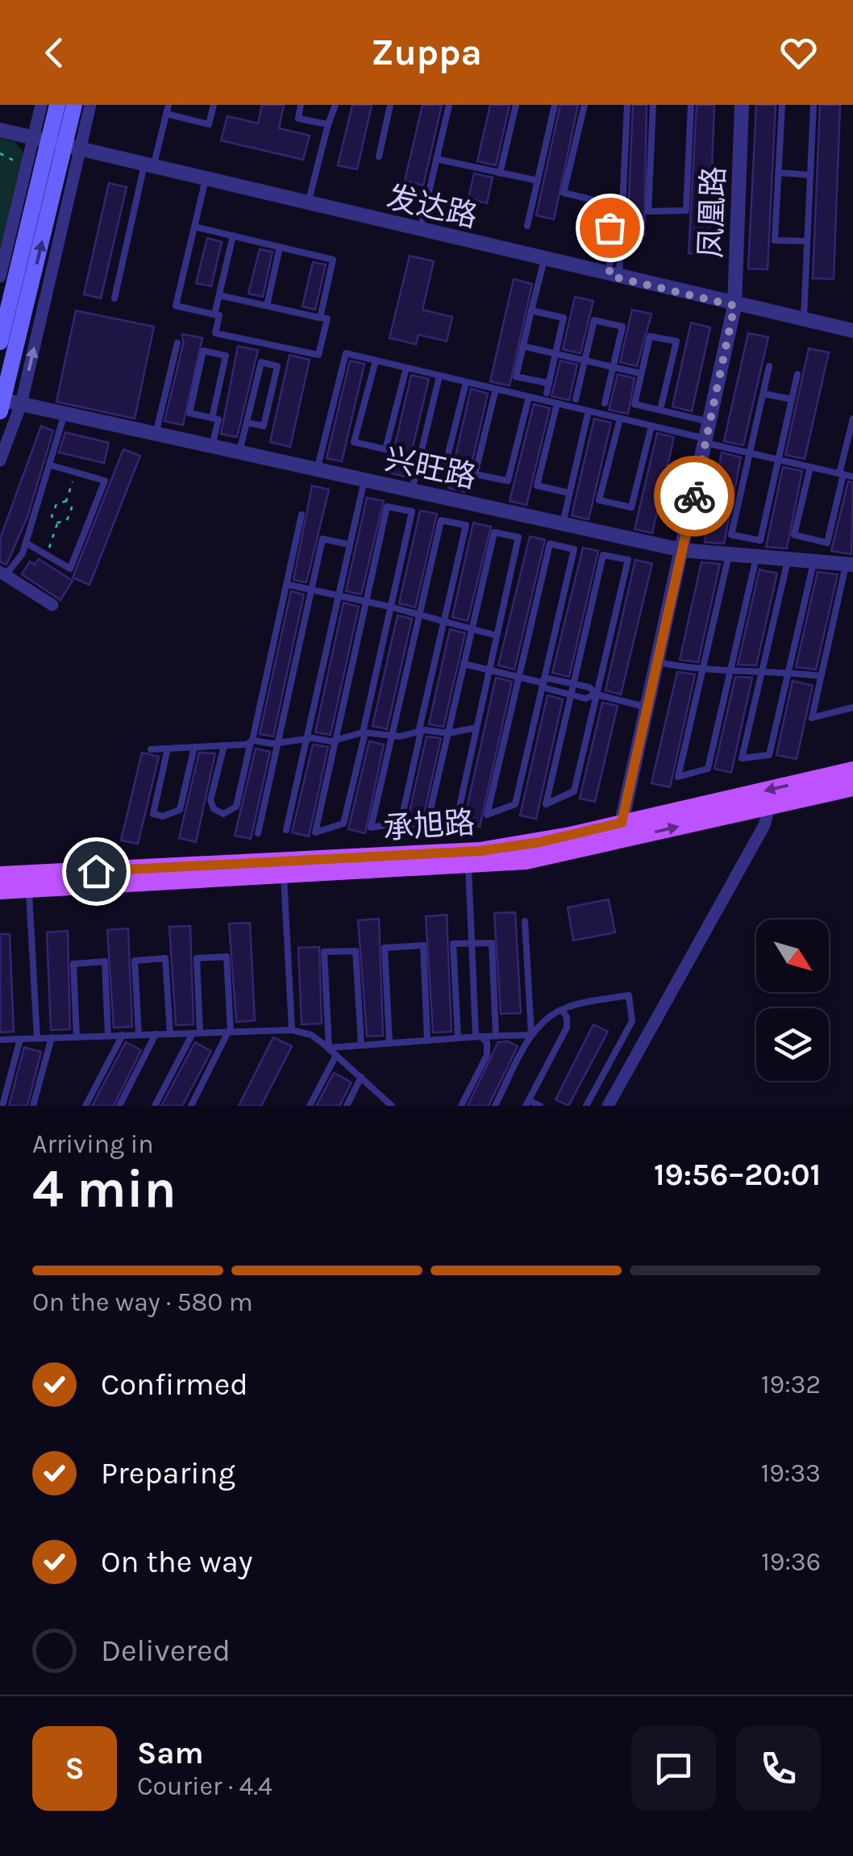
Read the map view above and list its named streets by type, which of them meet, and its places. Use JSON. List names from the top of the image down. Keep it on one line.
{"streets":{"main road":["承旭路"],"street":["发达路","凤凰路","兴旺路"]},"crossings":[["发达路","凤凰路"],["凤凰路","兴旺路"],["凤凰路","承旭路"]],"north":"bottom right","page":{"header":"Zuppa","heading":["4 min","Arriving in","19:56–20:01"],"panel":["Sam","Courier · 4.4"],"bar":"On the way · 580 m","list":[["Confirmed","19:32"],["Preparing","19:33"],["On the way","19:36"],"Delivered"],"round":"S"}}
